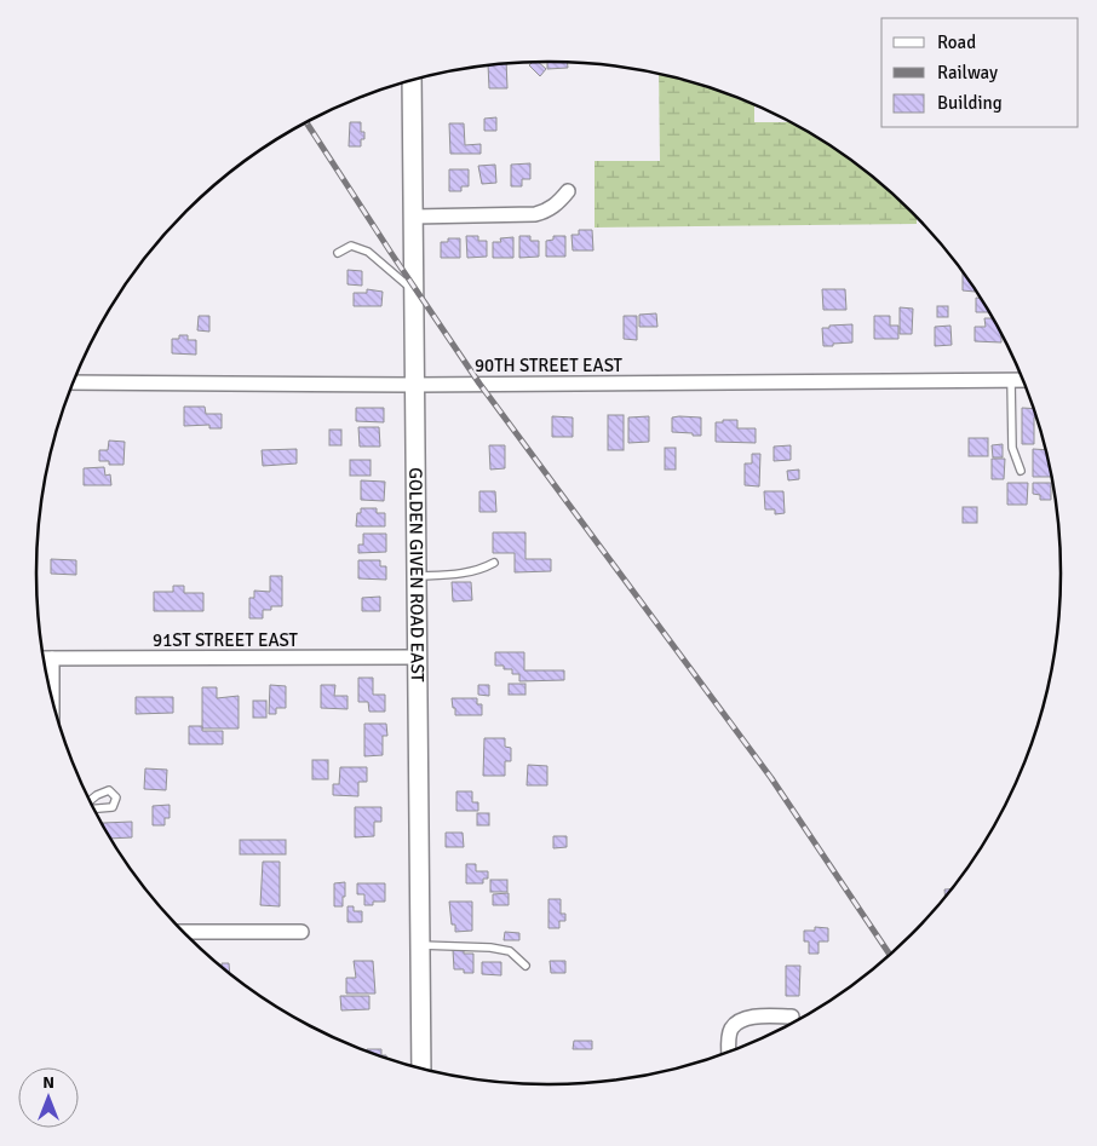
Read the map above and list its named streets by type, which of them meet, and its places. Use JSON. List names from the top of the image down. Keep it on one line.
{"streets":{"street":["90TH STREET EAST","GOLDEN GIVEN ROAD EAST","91ST STREET EAST"]},"crossings":[["90TH STREET EAST","GOLDEN GIVEN ROAD EAST"],["GOLDEN GIVEN ROAD EAST","91ST STREET EAST"]],"legend":["Road","Railway","Building"],"north":"top"}
